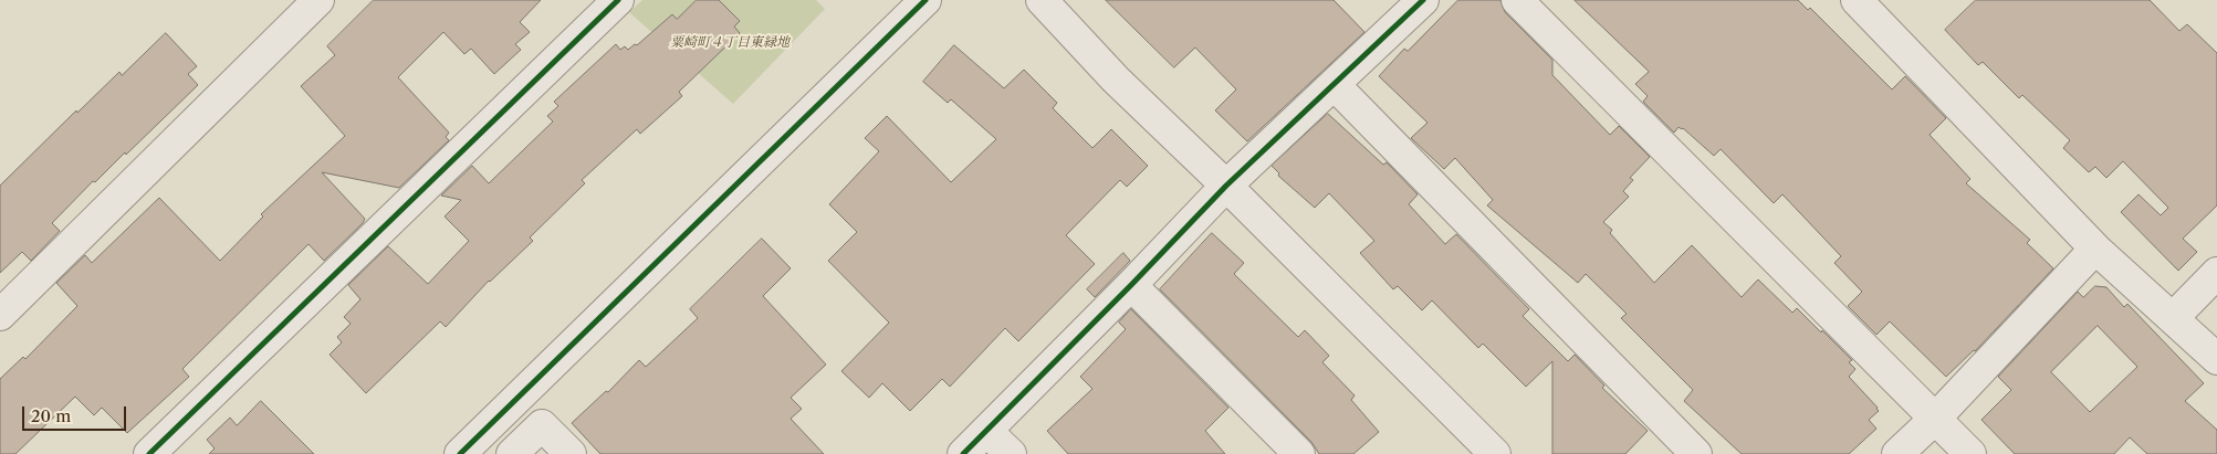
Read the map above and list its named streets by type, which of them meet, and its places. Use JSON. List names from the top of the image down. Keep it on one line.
{"parks":["粟崎町４丁目東緑地"],"scale_bar":"20 m"}
